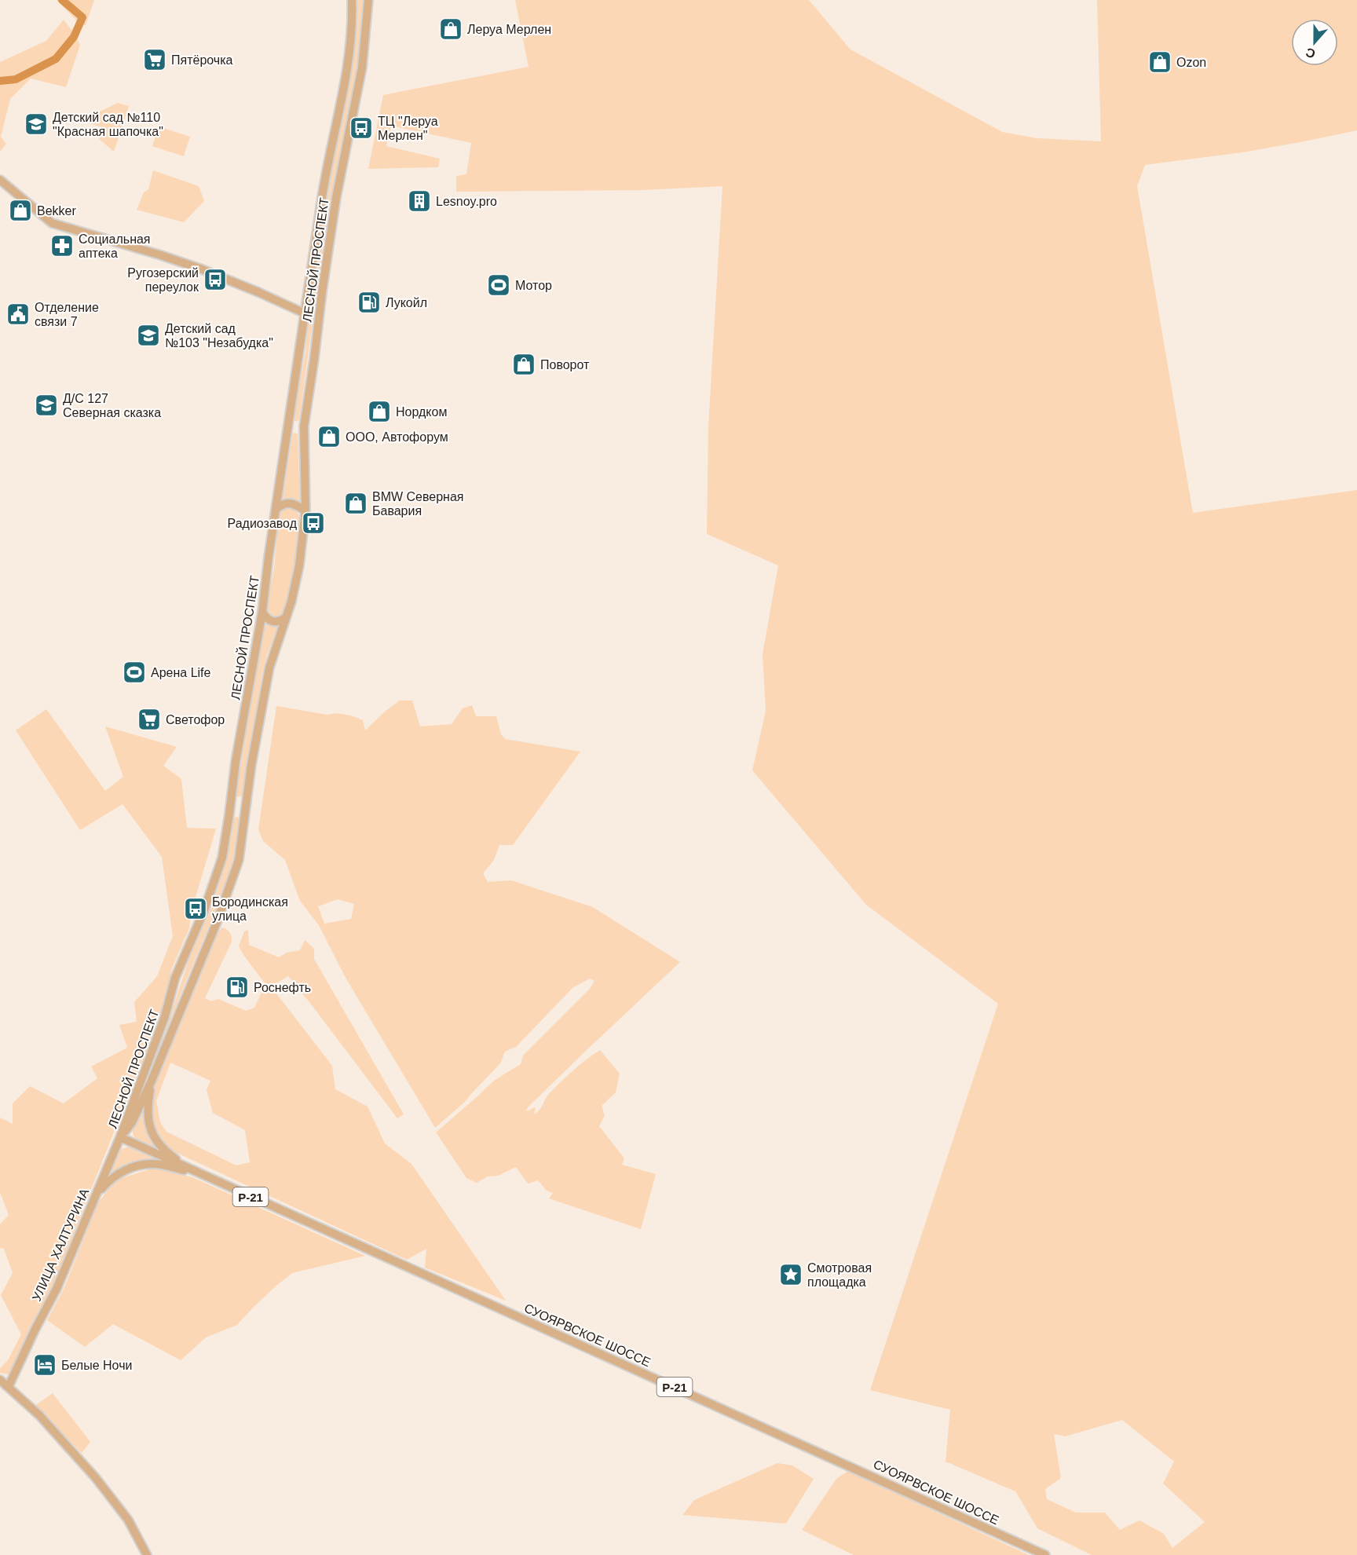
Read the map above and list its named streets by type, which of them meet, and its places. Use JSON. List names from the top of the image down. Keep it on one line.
{"streets":{"main road":["ЛЕСНОЙ ПРОСПЕКТ","Р-21","УЛИЦА ХАЛТУРИНА","СУОЯРВСКОЕ ШОССЕ"]},"crossings":[["ЛЕСНОЙ ПРОСПЕКТ","УЛИЦА ХАЛТУРИНА"],["ЛЕСНОЙ ПРОСПЕКТ","СУОЯРВСКОЕ ШОССЕ"],["УЛИЦА ХАЛТУРИНА","СУОЯРВСКОЕ ШОССЕ"]],"places":{"shop":["Леруа Мерлен","Ozon","Bekker","Поворот","Нордком","ООО, Автофорум","BMW Северная Бавария"],"supermarket":["Пятёрочка","Светофор"],"school or university":["Детский сад №110 \"Красная шапочка\"","Детский сад №103 \"Незабудка\"","Д/С 127 Северная сказка"],"bus stop":["ТЦ \"Леруа Мерлен\"","Ругозерский переулок","Радиозавод","Бородинская улица"],"building":["Lesnoy.pro"],"pharmacy":["Социальная аптека"],"sports":["Мотор","Арена Life"],"fuel station":["Лукойл","Роснефть"],"public building":["Отделение связи 7"],"place":["Смотровая площадка"],"hotel":["Белые Ночи"]},"north":"bottom"}
